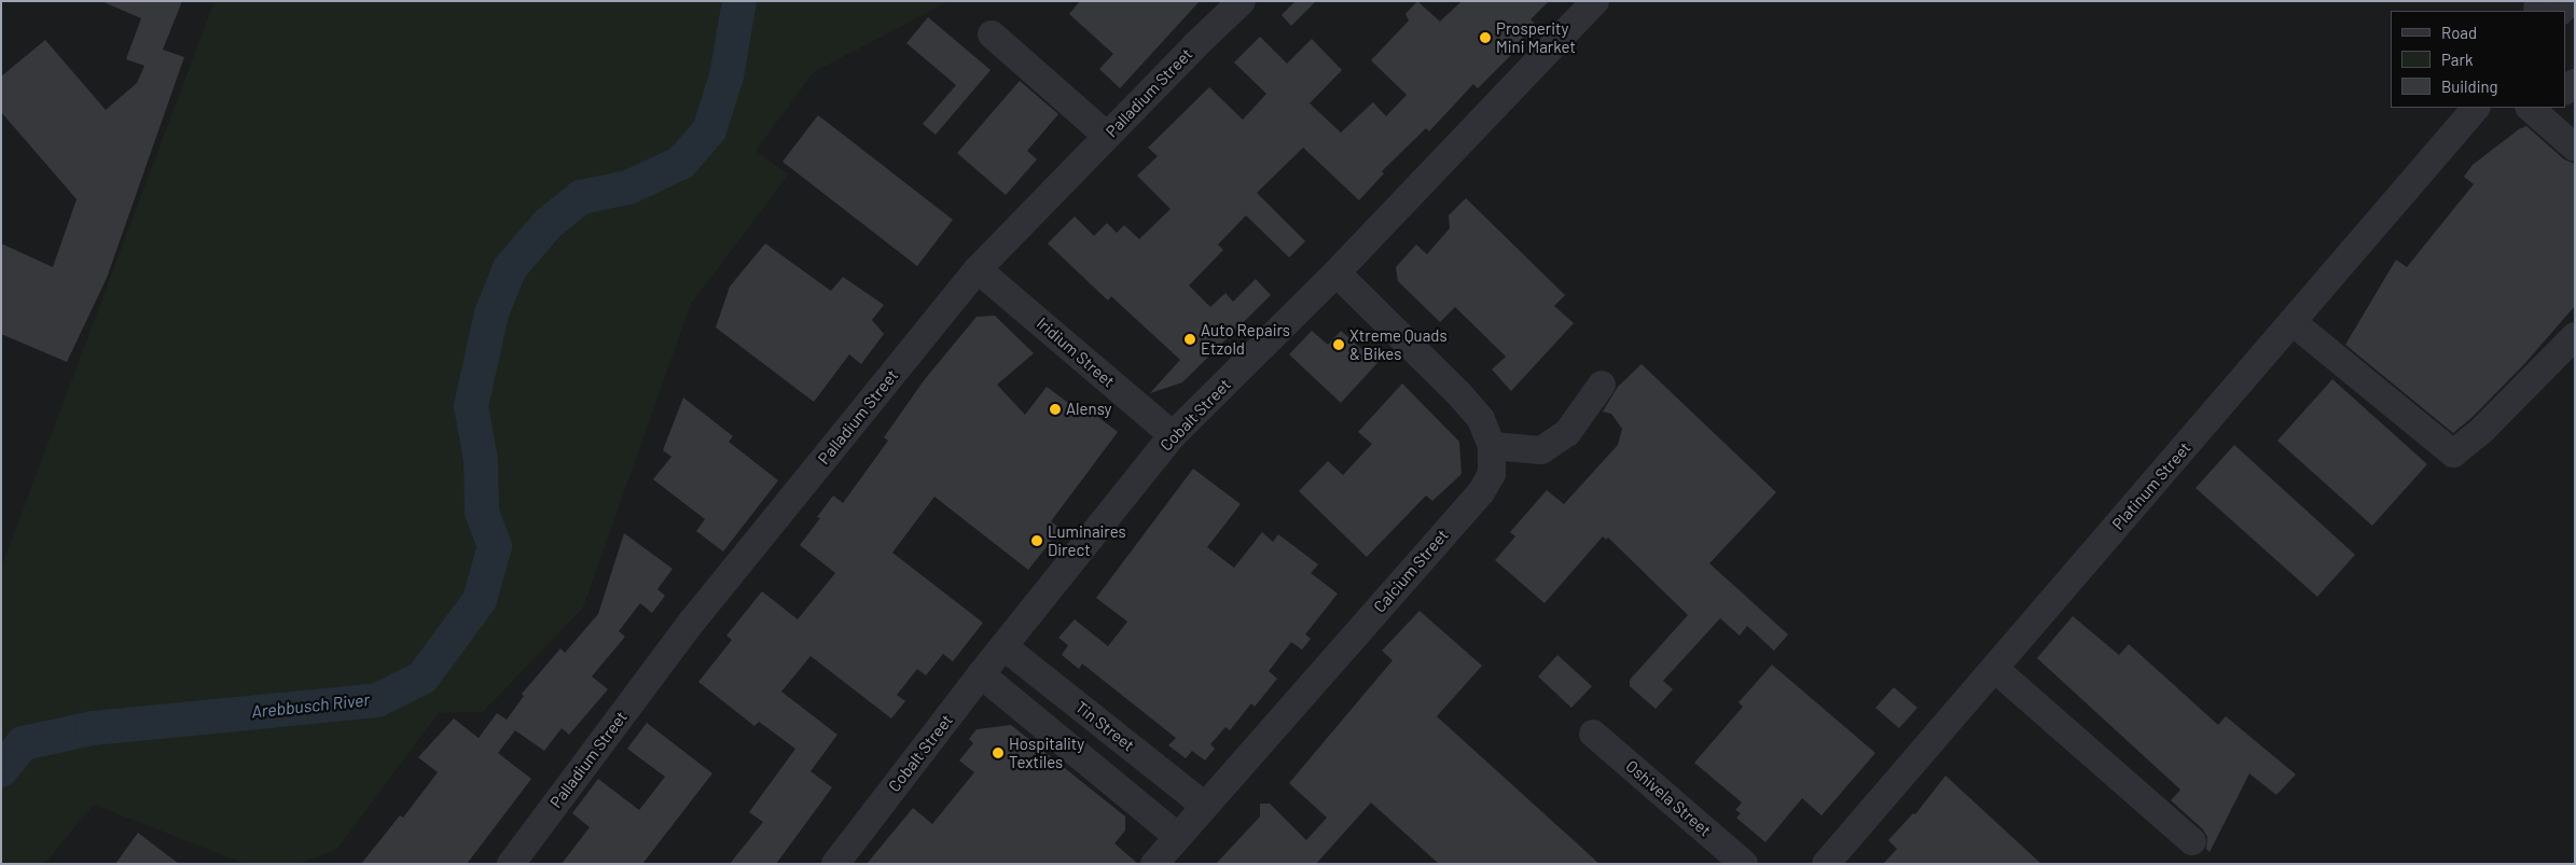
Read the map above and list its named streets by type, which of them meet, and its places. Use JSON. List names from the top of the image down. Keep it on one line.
{"streets":{"street":["Palladium Street","Iridium Street","Cobalt Street","Platinum Street","Calcium Street","Tin Street","Oshivela Street"]},"crossings":[["Palladium Street","Iridium Street"],["Iridium Street","Cobalt Street"],["Cobalt Street","Calcium Street"],["Cobalt Street","Tin Street"],["Calcium Street","Tin Street"]],"water":["Arebbusch River"],"places":["Prosperity Mini Market","Auto Repairs Etzold","Xtreme Quads & Bikes","Alensy","Luminaires Direct","Hospitality Textiles"],"legend":["Road","Park","Building"]}
